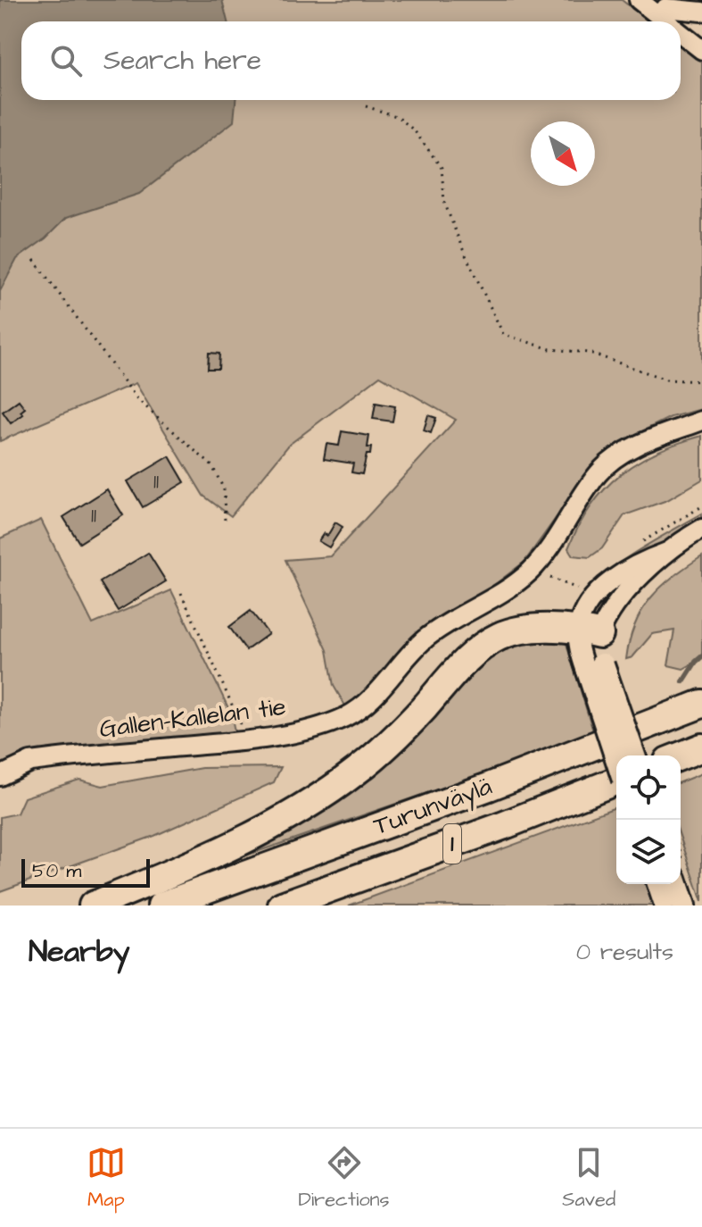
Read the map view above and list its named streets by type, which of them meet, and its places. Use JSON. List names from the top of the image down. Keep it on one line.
{"streets":{"highway":["Turunväylä","1"],"street":["Gallen-Kallelan tie"]},"house_numbers":["11","11"],"scale_bar":"50 m","north":"bottom right","page":{"search":"Search here","scale":"50 m","heading":["Nearby","0 results"],"nav":["Map","Directions","Saved"]}}
